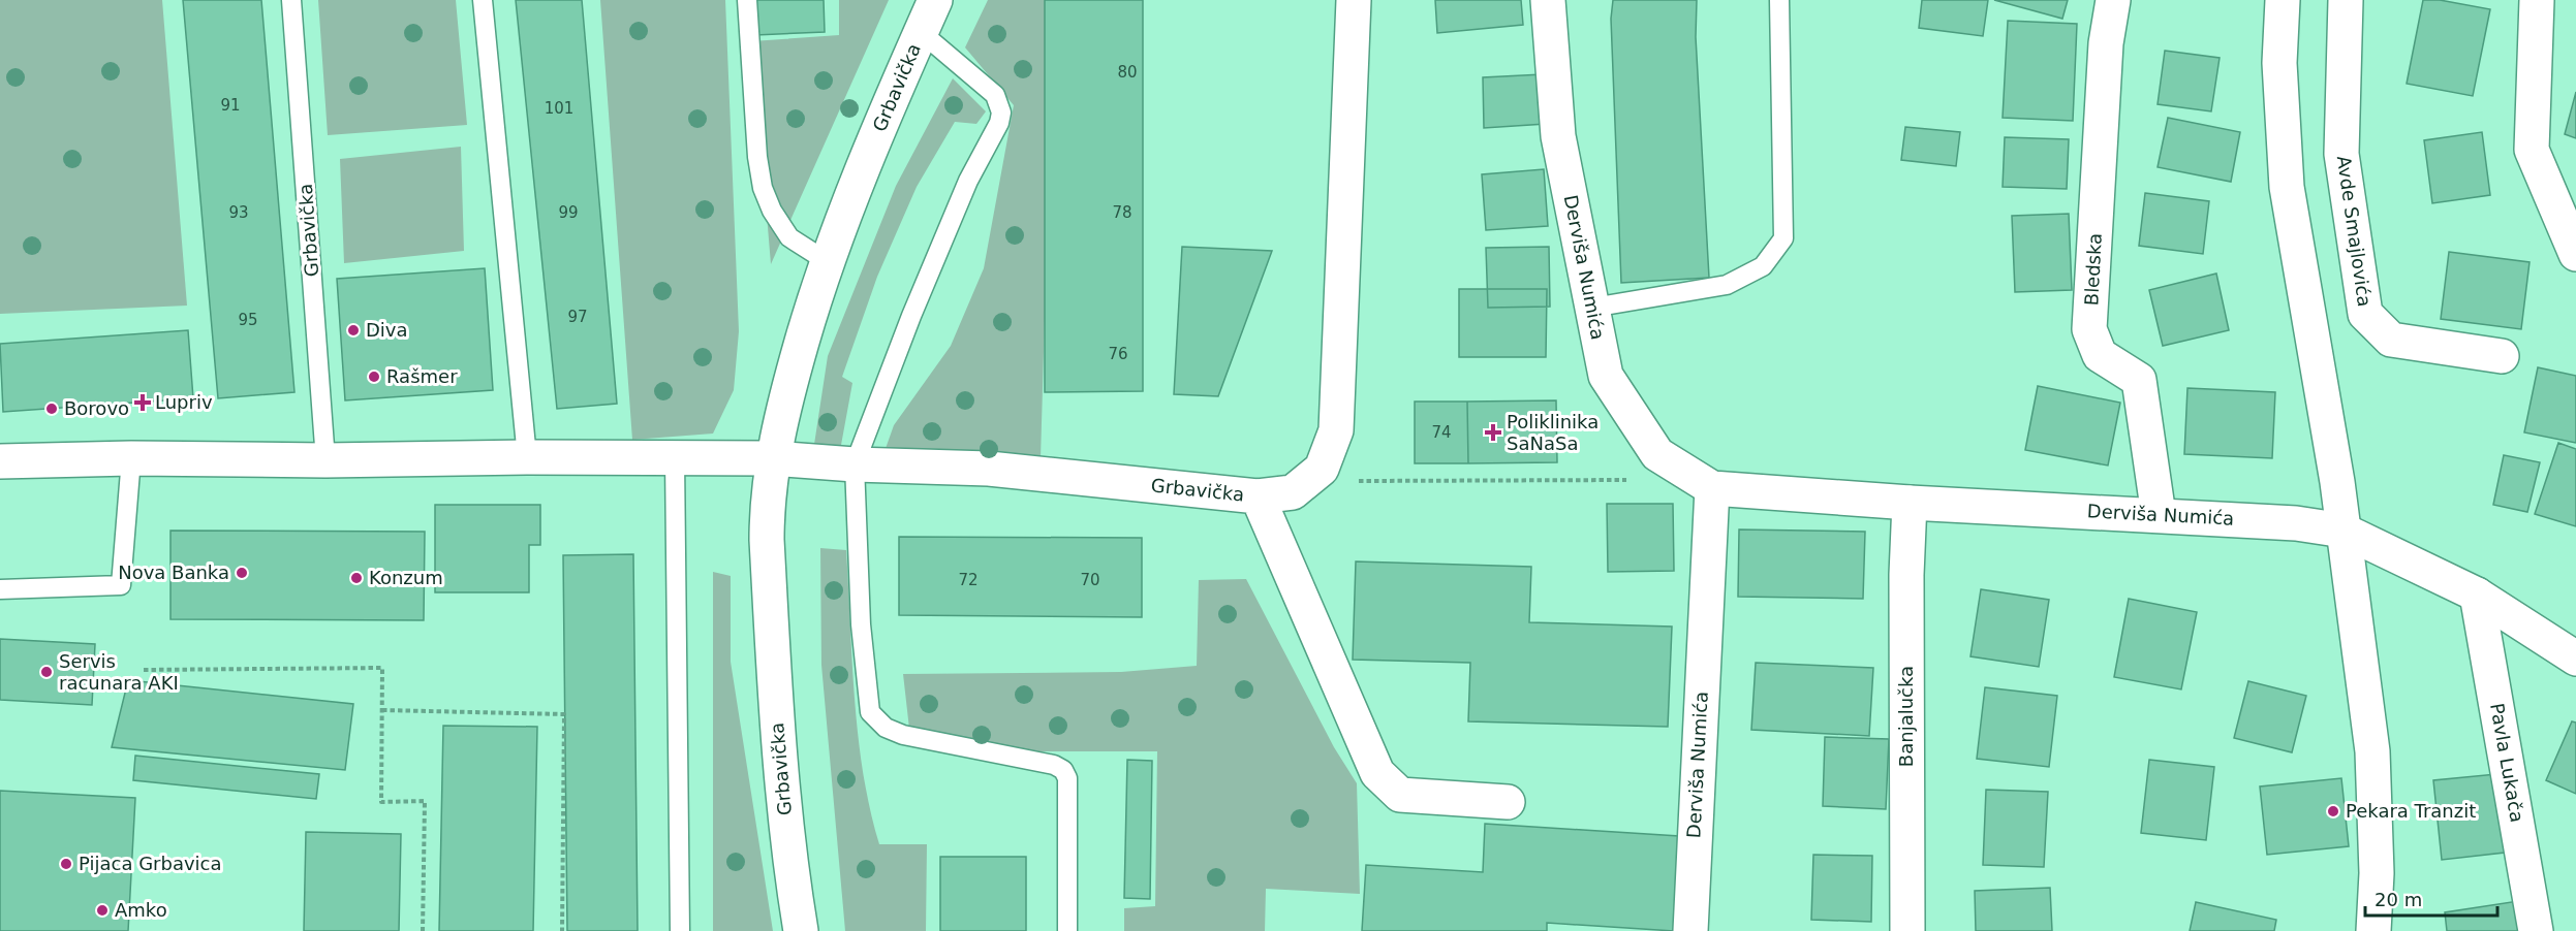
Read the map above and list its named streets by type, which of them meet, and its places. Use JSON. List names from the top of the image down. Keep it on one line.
{"streets":{"street":["Grbavička","Avde Smajlovića","Derviša Numića","Bledska","Banjalučka","Pavla Lukača"]},"crossings":[["Derviša Numića","Bledska"],["Derviša Numića","Banjalučka"],["Derviša Numića","Pavla Lukača"]],"places":{"other":["Diva","Rašmer","Borovo","Nova Banka","Konzum","Servis racunara AKI","Pekara Tranzit","Pijaca Grbavica","Amko"],"health":["Lupriv","Poliklinika SaNaSa"]},"house_numbers":["80","91","101","93","99","78","97","95","76","74","72","70"],"scale_bar":"20 m"}
